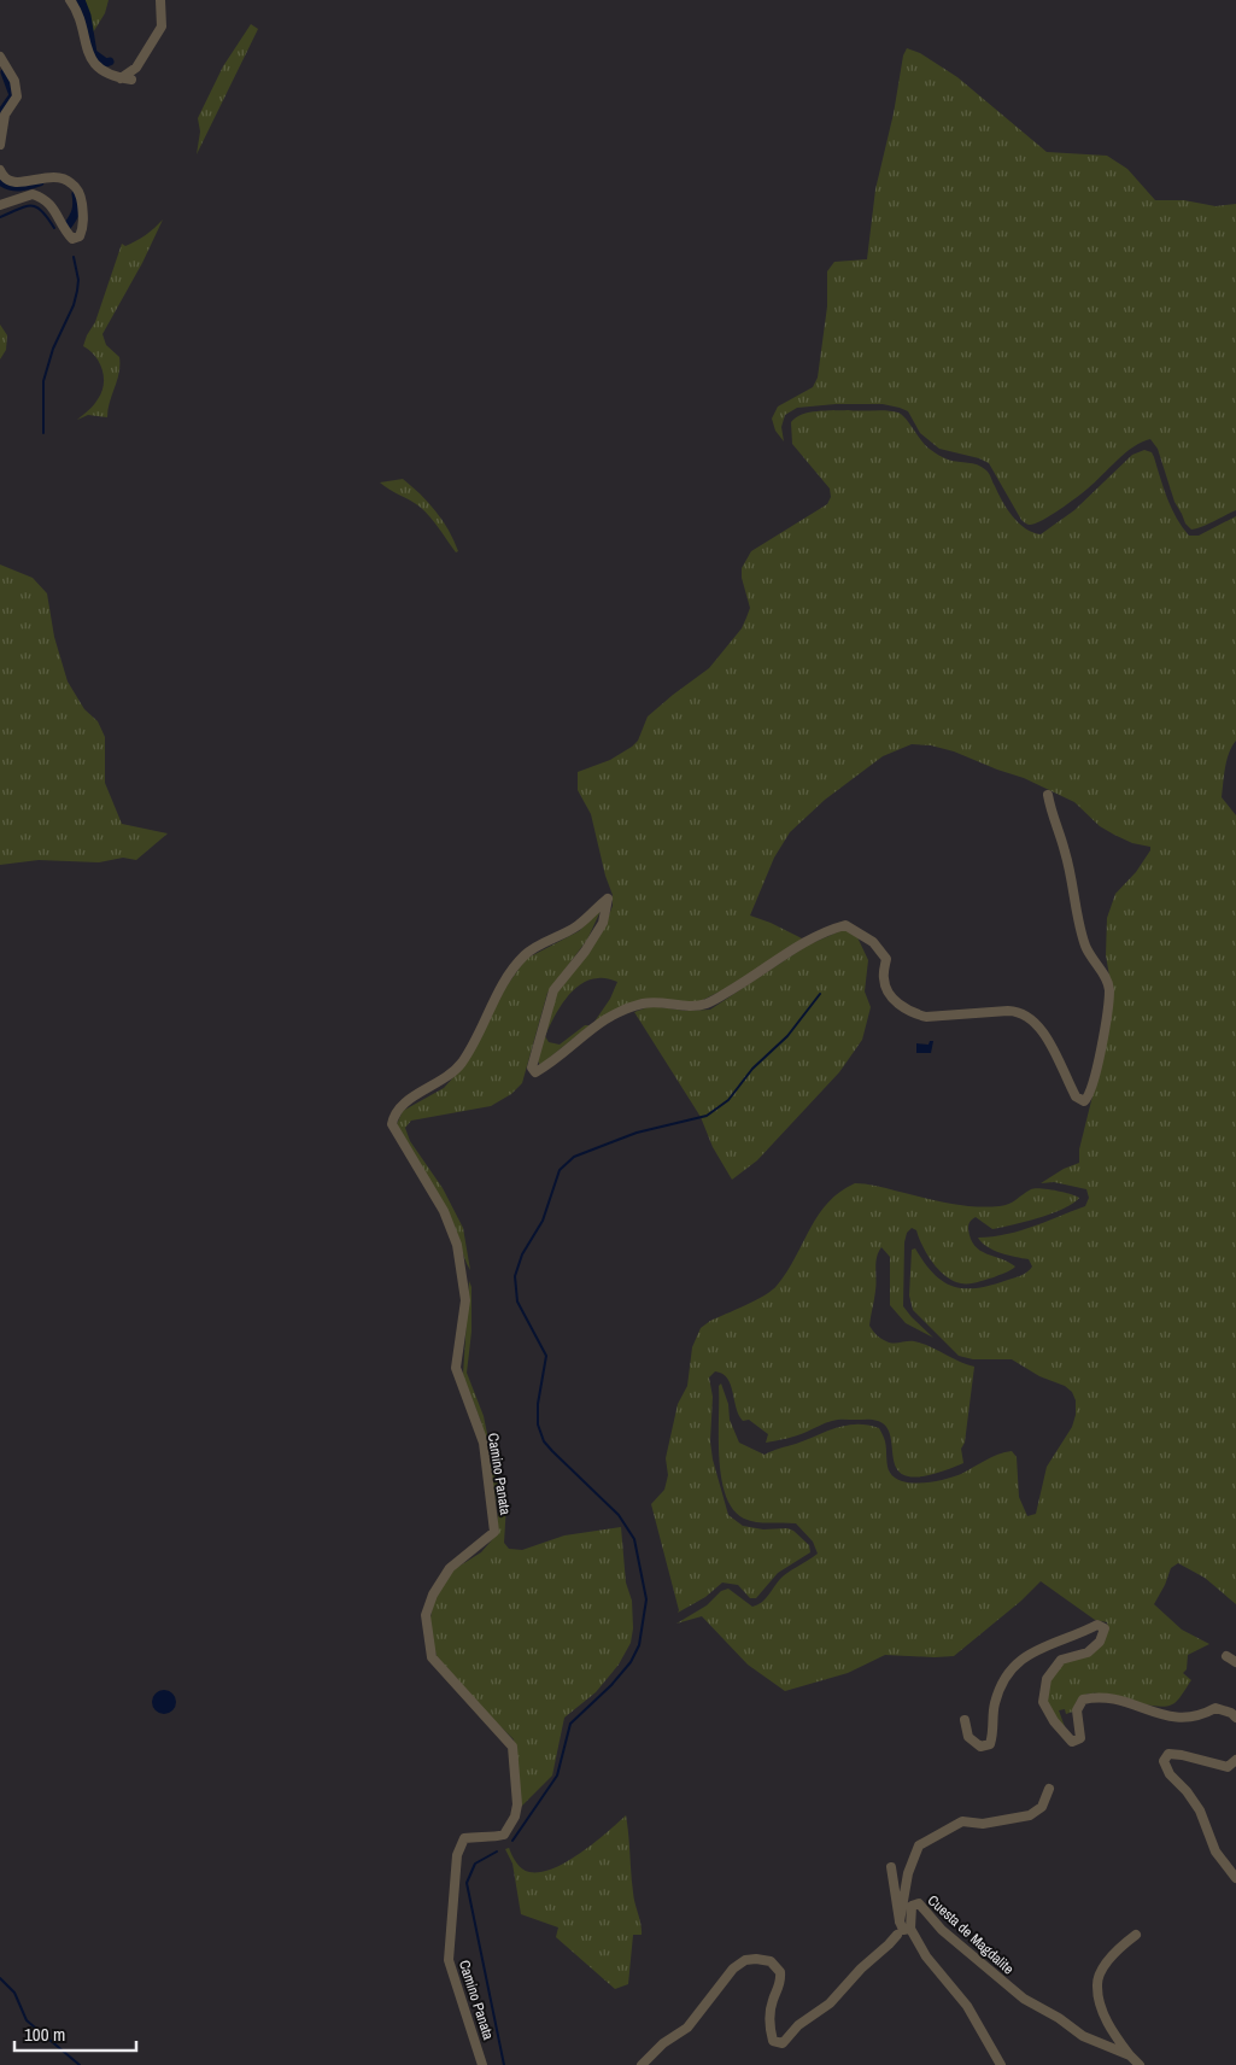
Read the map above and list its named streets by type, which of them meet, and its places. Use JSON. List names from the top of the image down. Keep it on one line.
{"streets":{"street":["Camino Panata","Cuesta de Magdalite"]},"scale_bar":"100 m"}
